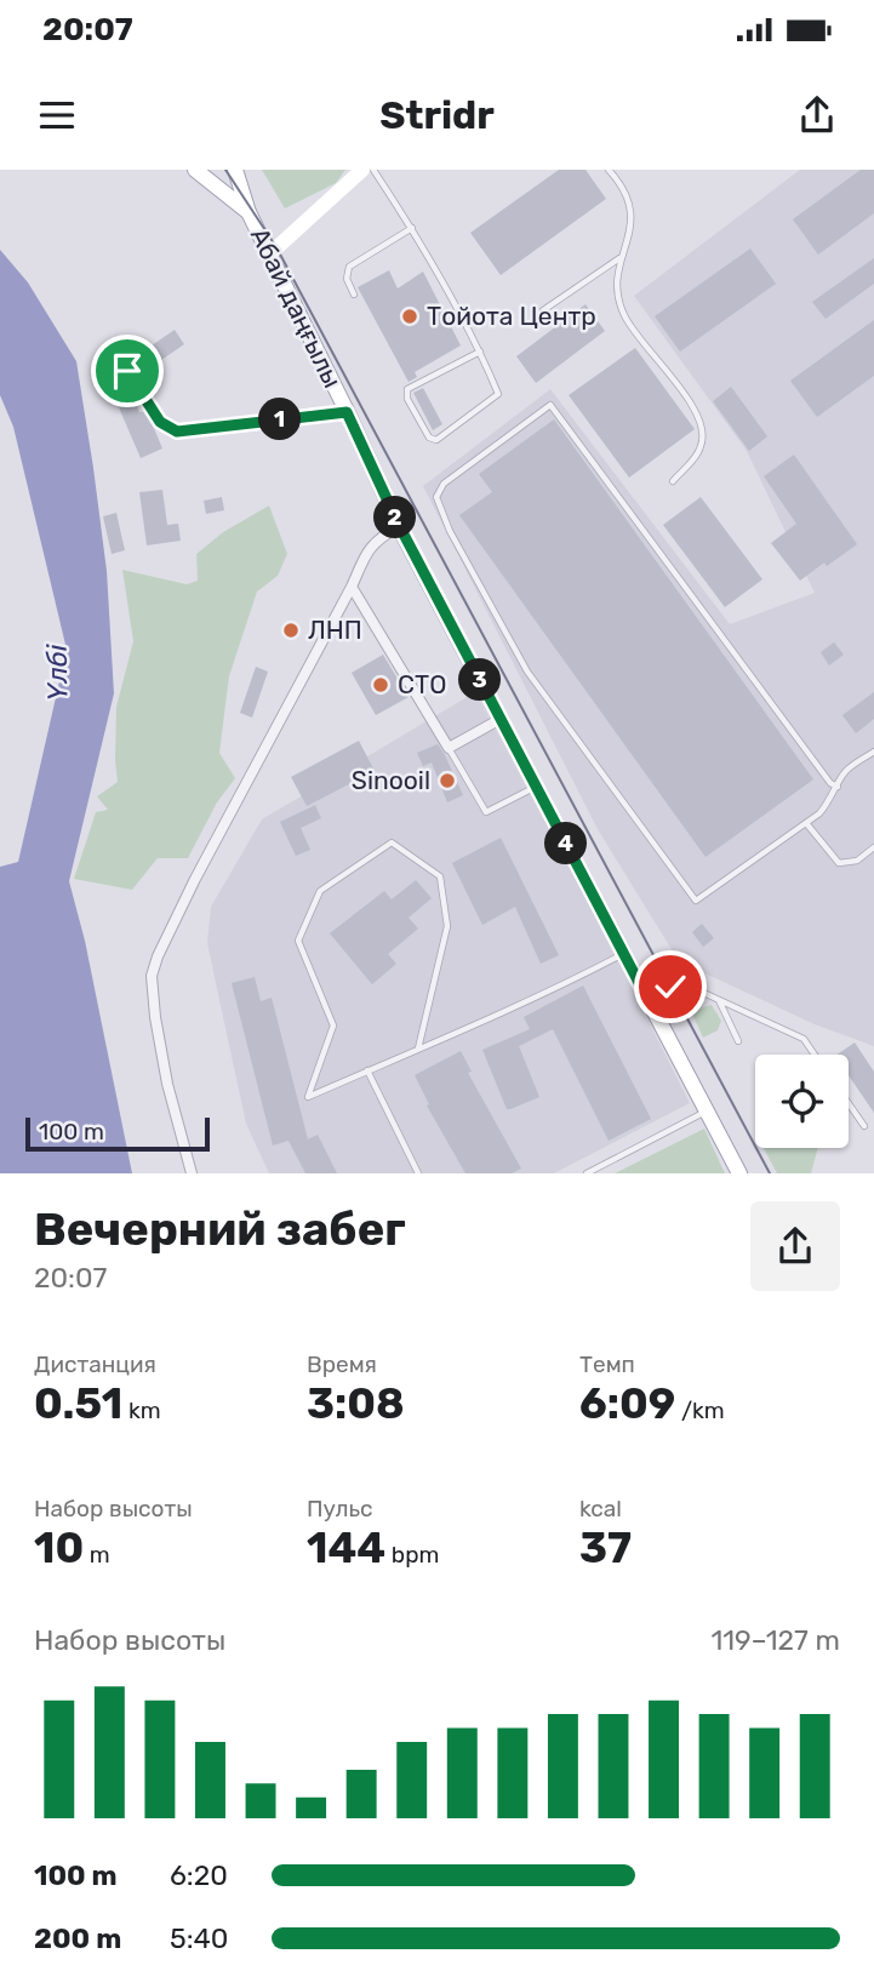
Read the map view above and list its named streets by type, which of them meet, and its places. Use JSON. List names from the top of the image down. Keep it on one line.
{"streets":{"main road":["Абай даңғылы"]},"water":["Үлбі"],"places":["Тойота Центр","ЛНП","СТО","Sinooil"],"scale_bar":"100 m","page":{"status":"20:07","header":"Stridr","pins":["1","2","3","4"],"scale":"100 m","heading":["Вечерний забег","20:07"],"stats":[["Дистанция","0.51 km"],["Время","3:08"],["Темп","6:09 /km"],["Набор высоты","10 m"],["Пульс","144 bpm"],["kcal","37"]],"chart":["Набор высоты","119–127 m"],"list":[{"name":"100 m","note":"6:20"},{"name":"200 m","note":"5:40"}]}}
